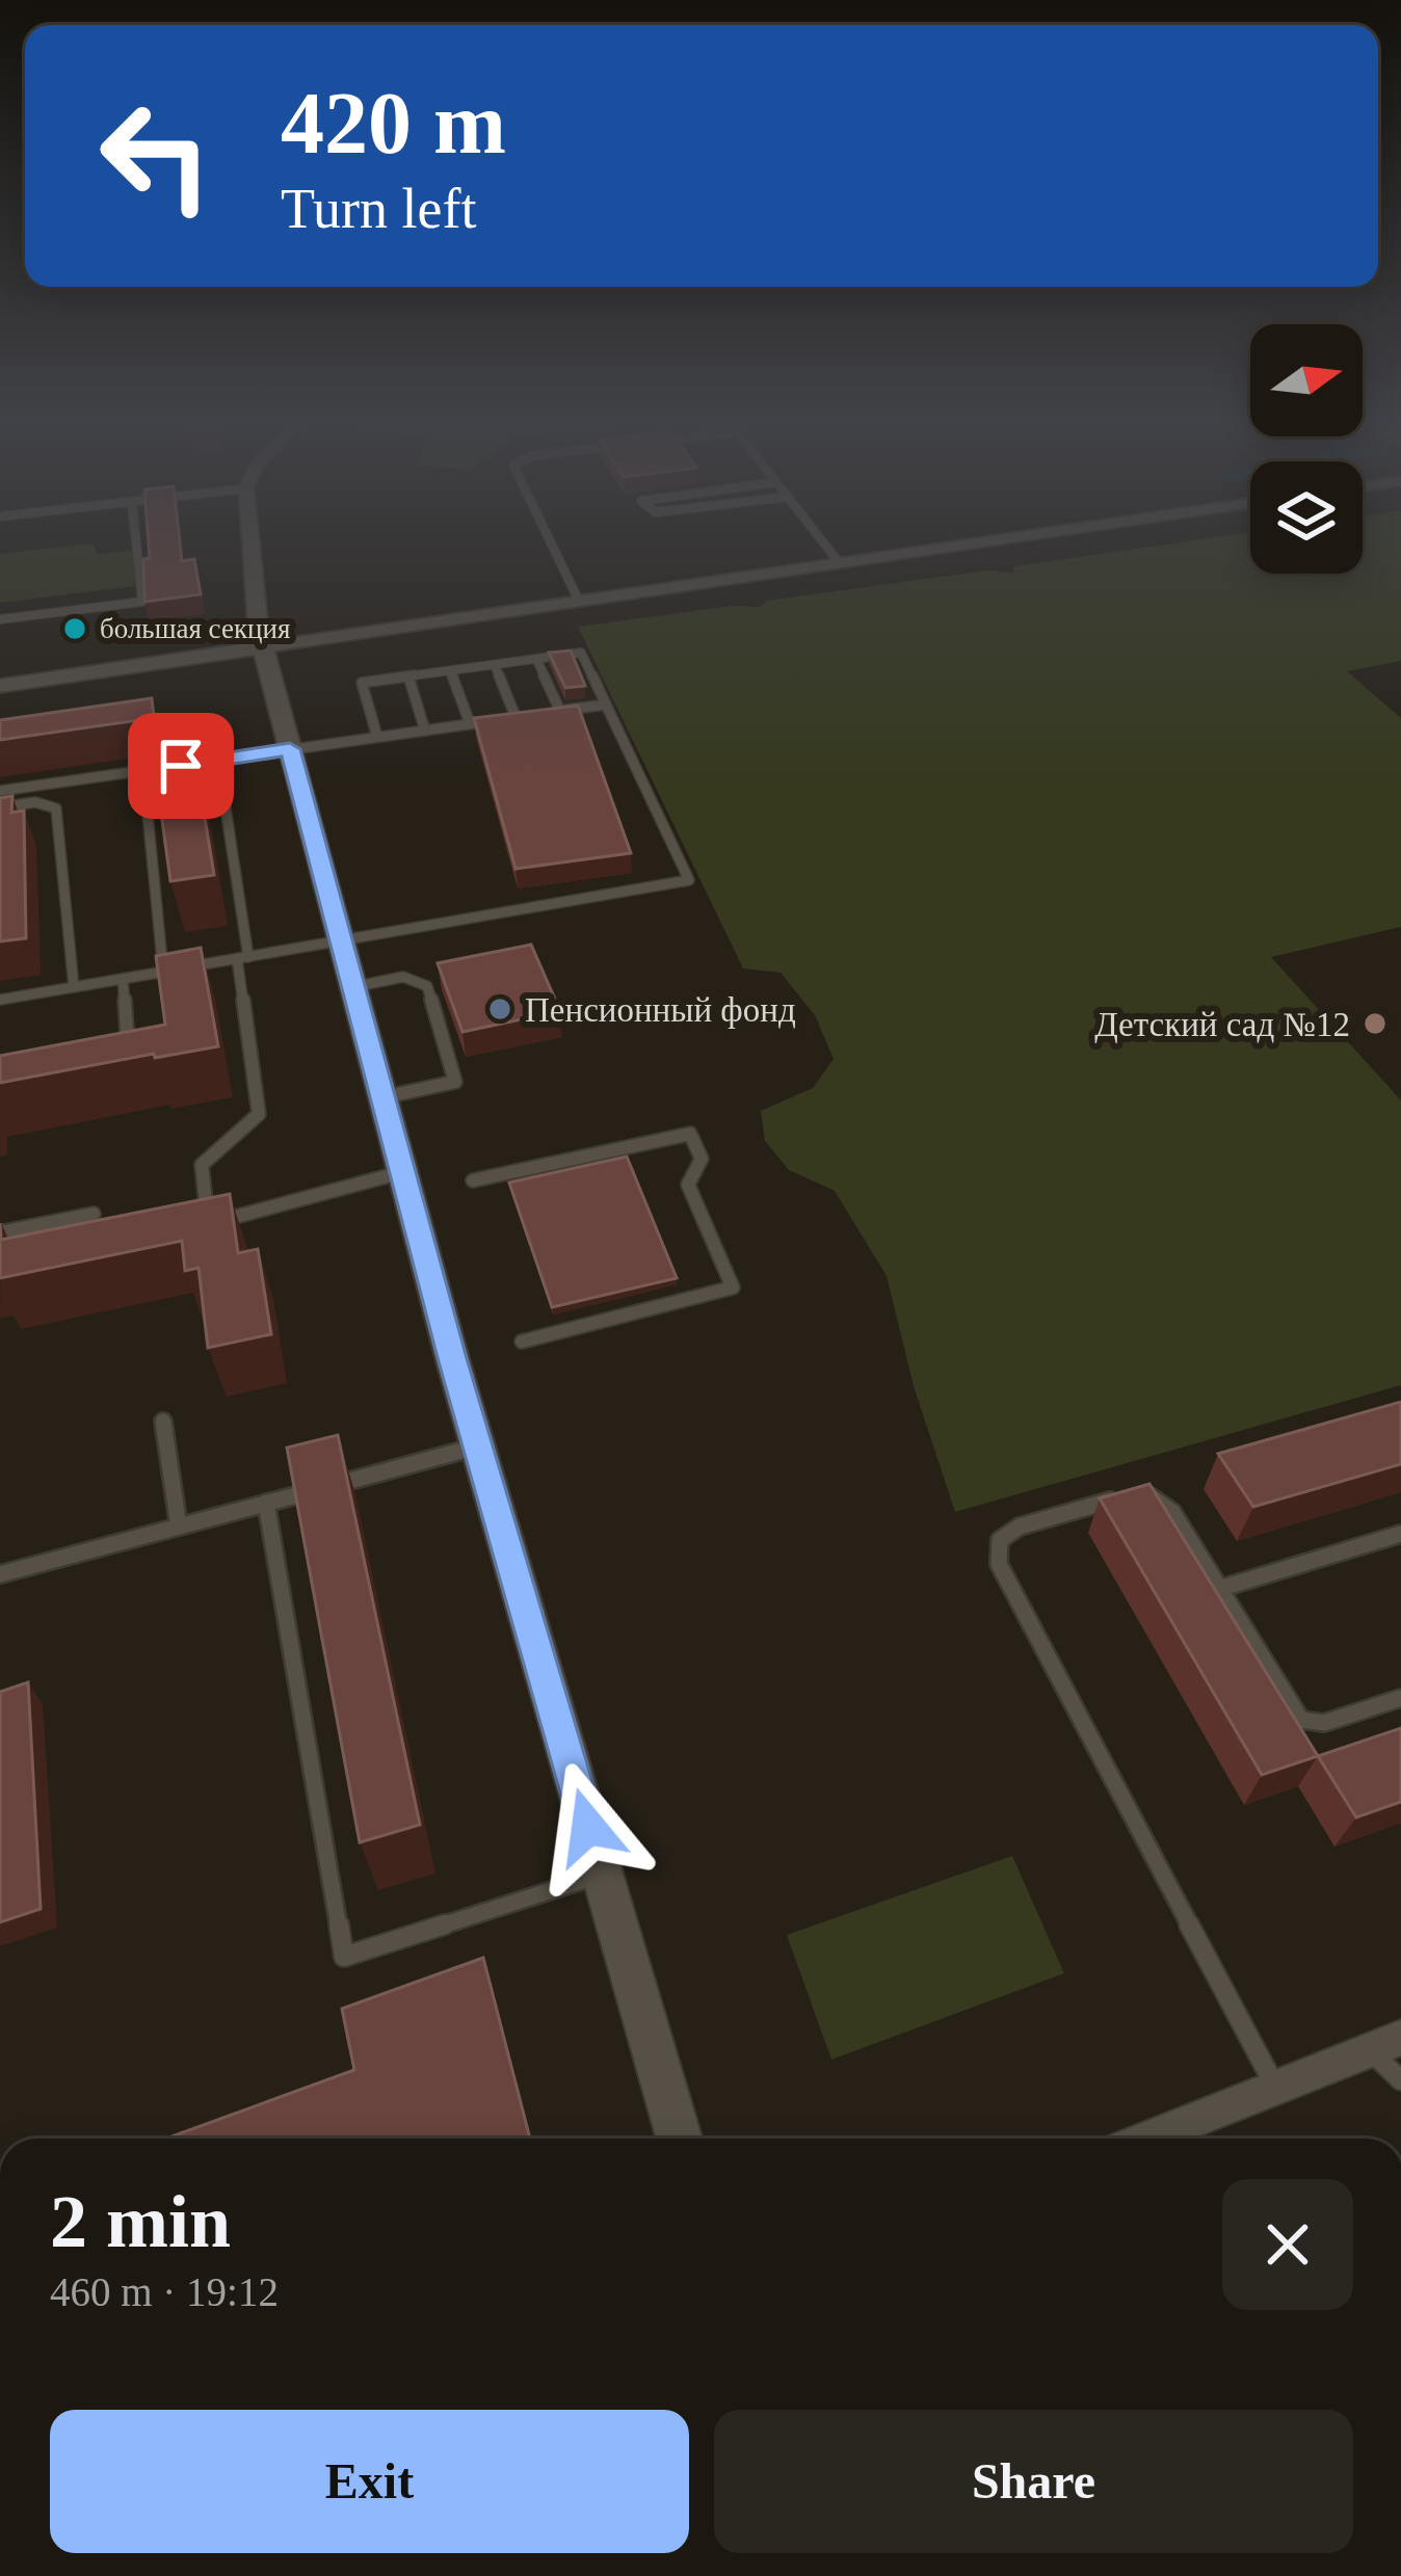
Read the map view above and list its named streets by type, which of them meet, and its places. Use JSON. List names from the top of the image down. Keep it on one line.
{"places":["большая секция","Пенсионный фонд","Детский сад №12"],"north":"right","page":{"turn":["420 m","Turn left"],"heading":["2 min","460 m · 19:12"],"buttons":["Exit","Share"]}}
